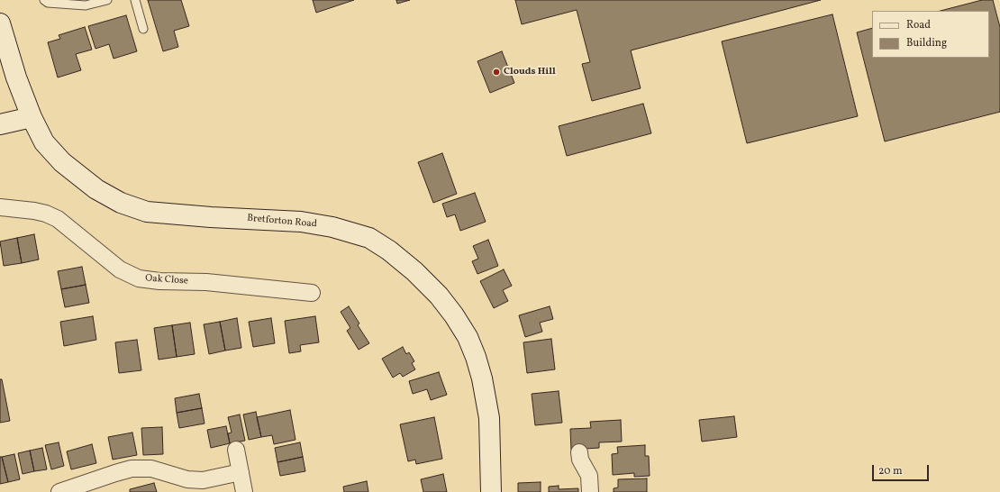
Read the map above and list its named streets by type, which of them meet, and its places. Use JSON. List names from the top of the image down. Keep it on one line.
{"streets":{"main road":["Bretforton Road"],"street":["Oak Close"]},"places":["Clouds Hill"],"legend":["Road","Building"],"scale_bar":"20 m"}
